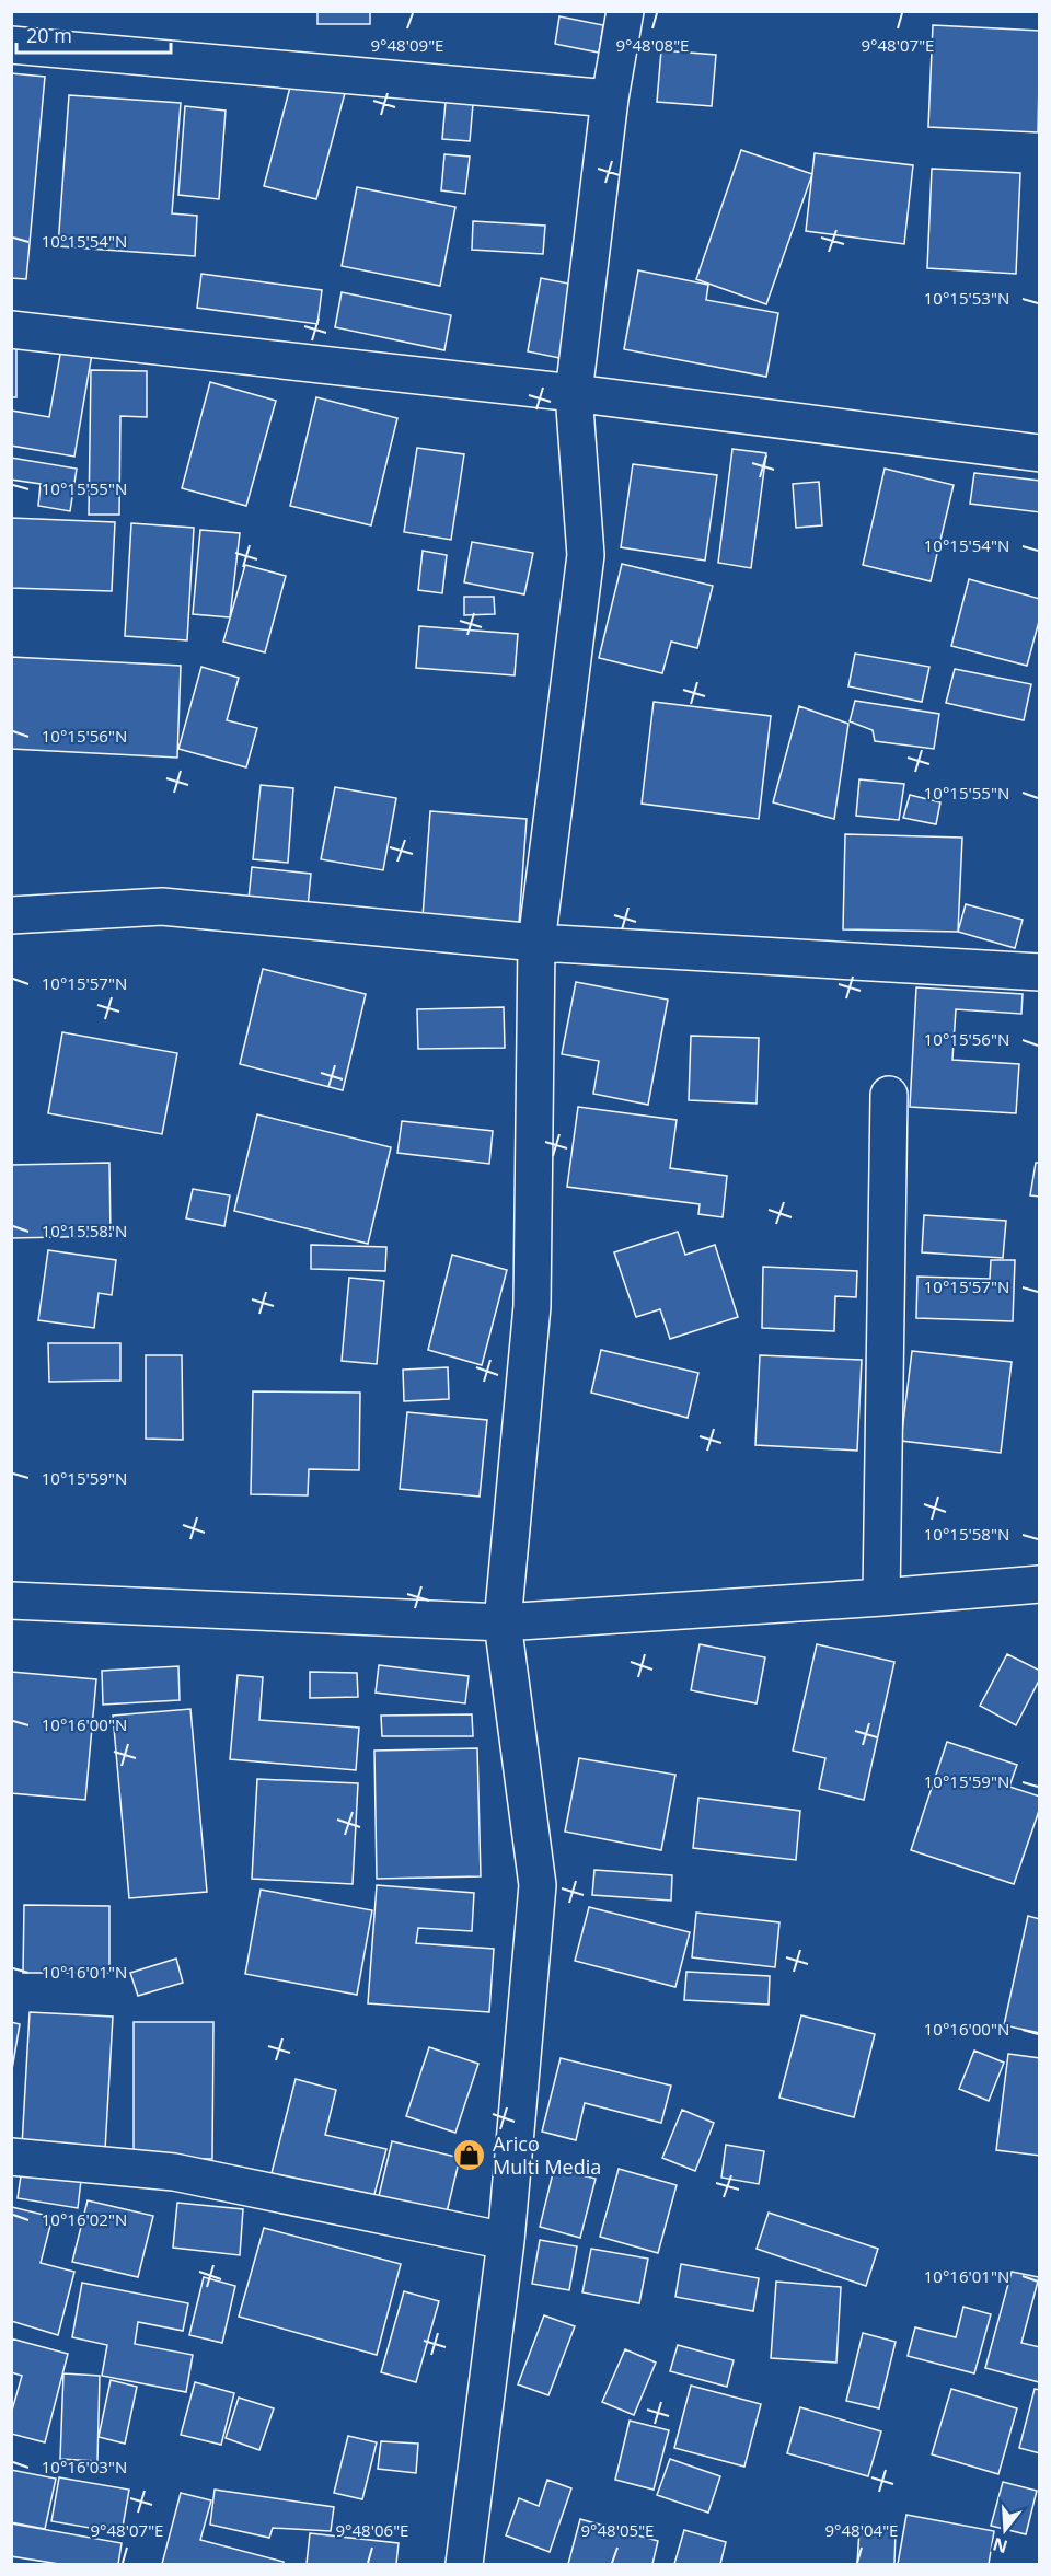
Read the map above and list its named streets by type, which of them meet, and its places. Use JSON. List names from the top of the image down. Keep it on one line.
{"places":{"shop":["Arico Multi Media"]},"scale_bar":"20 m","north":"bottom","coordinates":["9°48'09\"E","9°48'08\"E","9°48'07\"E","10°15'54\"N","10°15'53\"N","10°15'55\"N","10°15'56\"N","10°15'57\"N","10°15'58\"N","10°15'59\"N","10°16'00\"N","10°16'01\"N","10°16'02\"N","10°16'03\"N","9°48'06\"E","9°48'05\"E","9°48'04\"E"]}
